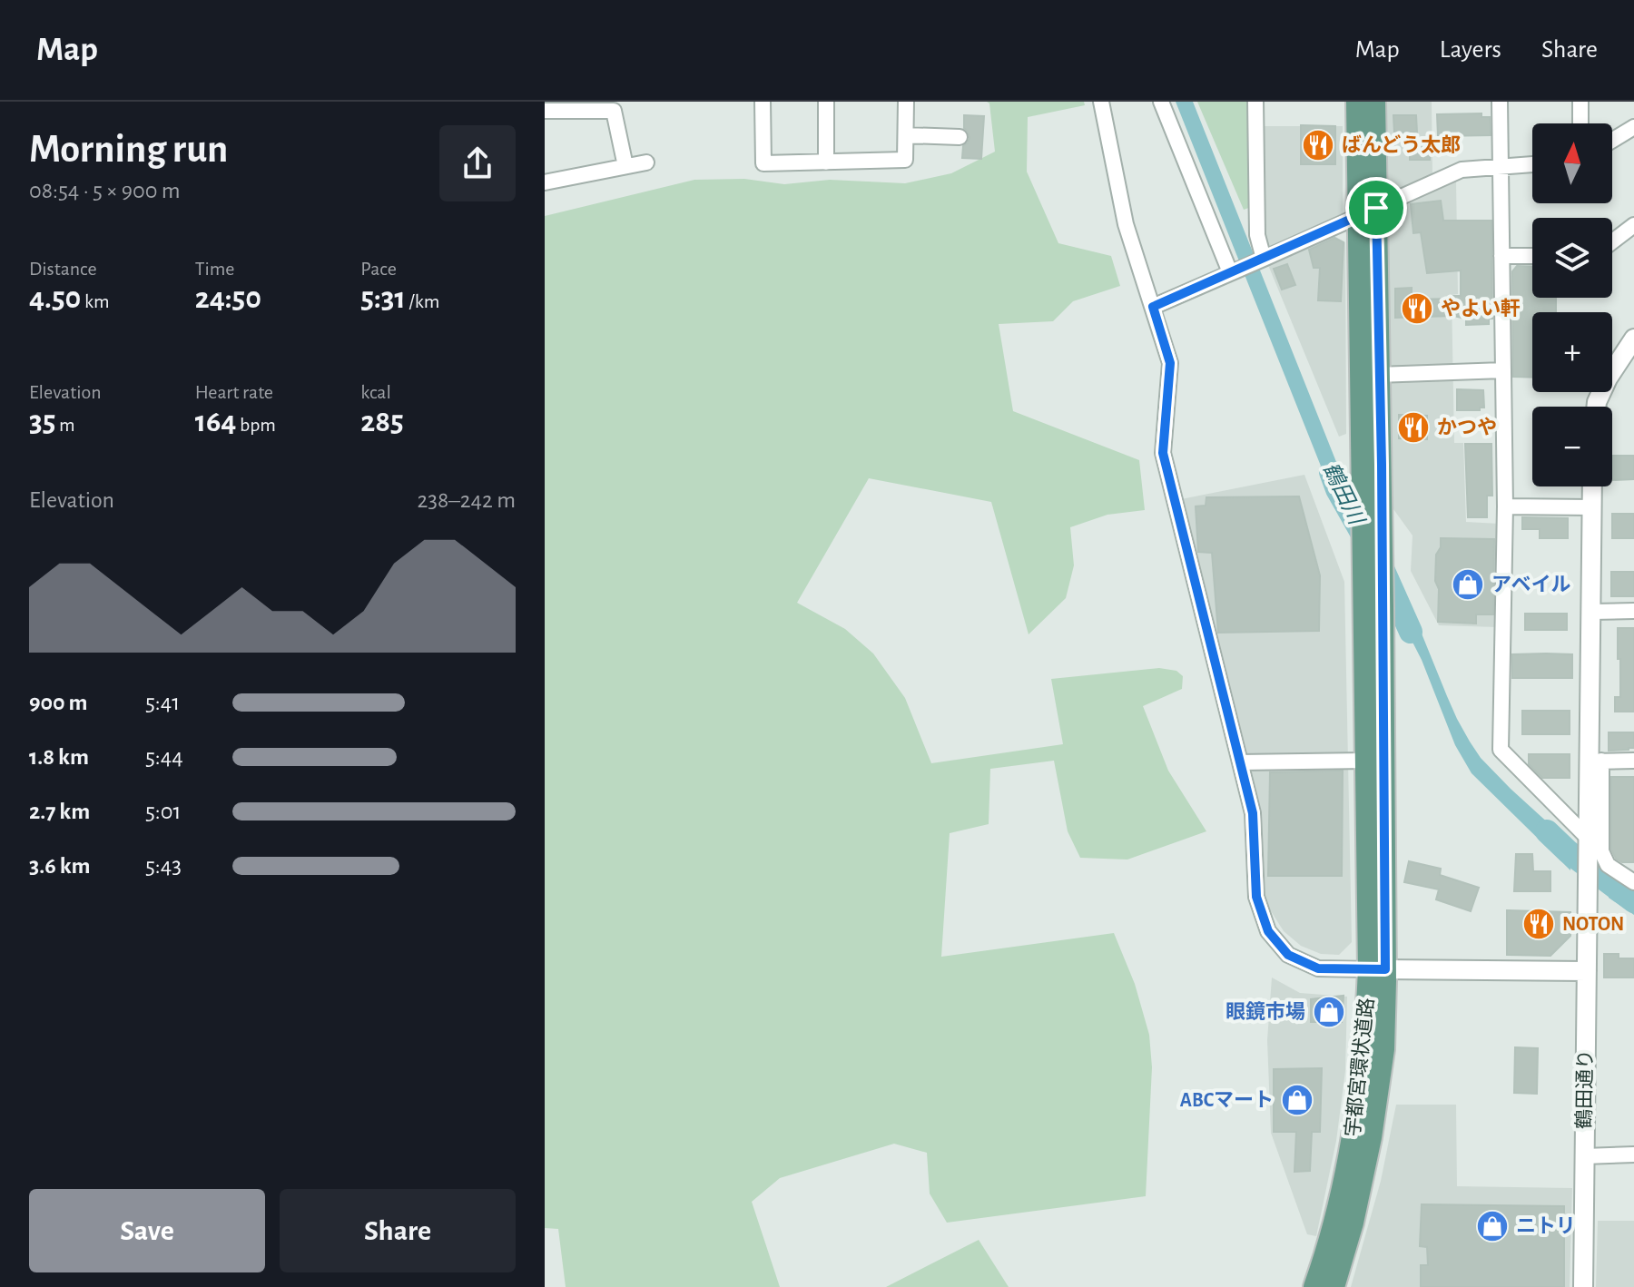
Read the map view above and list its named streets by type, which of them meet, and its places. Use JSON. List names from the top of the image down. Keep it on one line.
{"streets":{"main road":["宇都宮環状道路"],"street":["鶴田通り"]},"water":["鶴田川"],"places":{"restaurant":["ばんどう太郎","やよい軒","かつや","NOTON"],"shop":["アベイル","眼鏡市場","ABCマート","ニトリ"]},"north":"top","page":{"header":"Map","nav":["Map","Layers","Share"],"heading":["Morning run","08:54 · 5 × 900 m"],"map_buttons":["+","−"],"stats":[["Distance","4.50 km"],["Time","24:50"],["Pace","5:31 /km"],["Elevation","35 m"],["Heart rate","164 bpm"],["kcal","285"]],"chart":["Elevation","238–242 m"],"list":[{"name":"900 m","note":"5:41"},{"name":"1.8 km","note":"5:44"},{"name":"2.7 km","note":"5:01"},{"name":"3.6 km","note":"5:43"}],"buttons":["Save","Share"]}}
